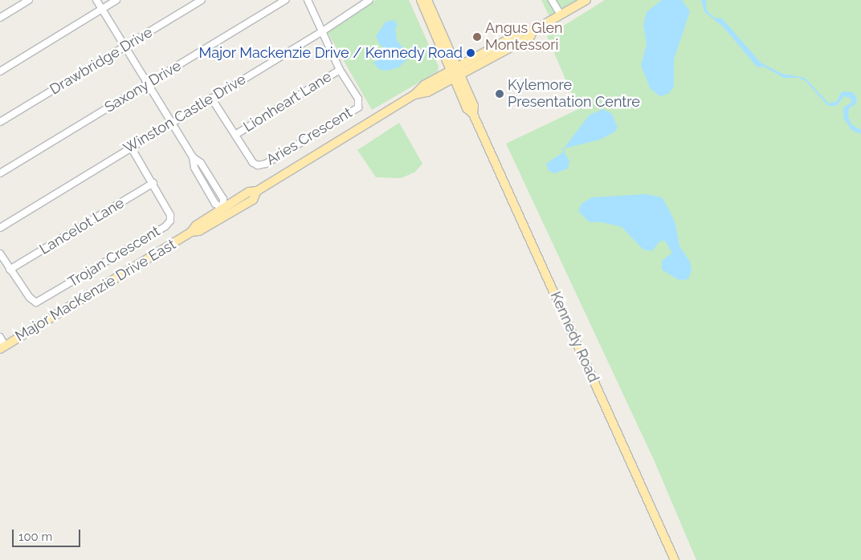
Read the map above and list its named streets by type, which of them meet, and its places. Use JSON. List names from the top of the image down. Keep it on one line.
{"streets":{"main road":["Major MacKenzie Drive East","Kennedy Road"],"street":["Drawbridge Drive","Saxony Drive","Lionheart Lane","Winston Castle Drive","Aries Crescent","Lancelot Lane","Trojan Crescent"]},"crossings":[["Lionheart Lane","Aries Crescent"],["Winston Castle Drive","Aries Crescent"],["Winston Castle Drive","Trojan Crescent"],["Lancelot Lane","Trojan Crescent"],["Major MacKenzie Drive East","Kennedy Road"]],"places":["Angus Glen Montessori","Major Mackenzie Drive / Kennedy Road","Kylemore Presentation Centre"],"scale_bar":"100 m"}
